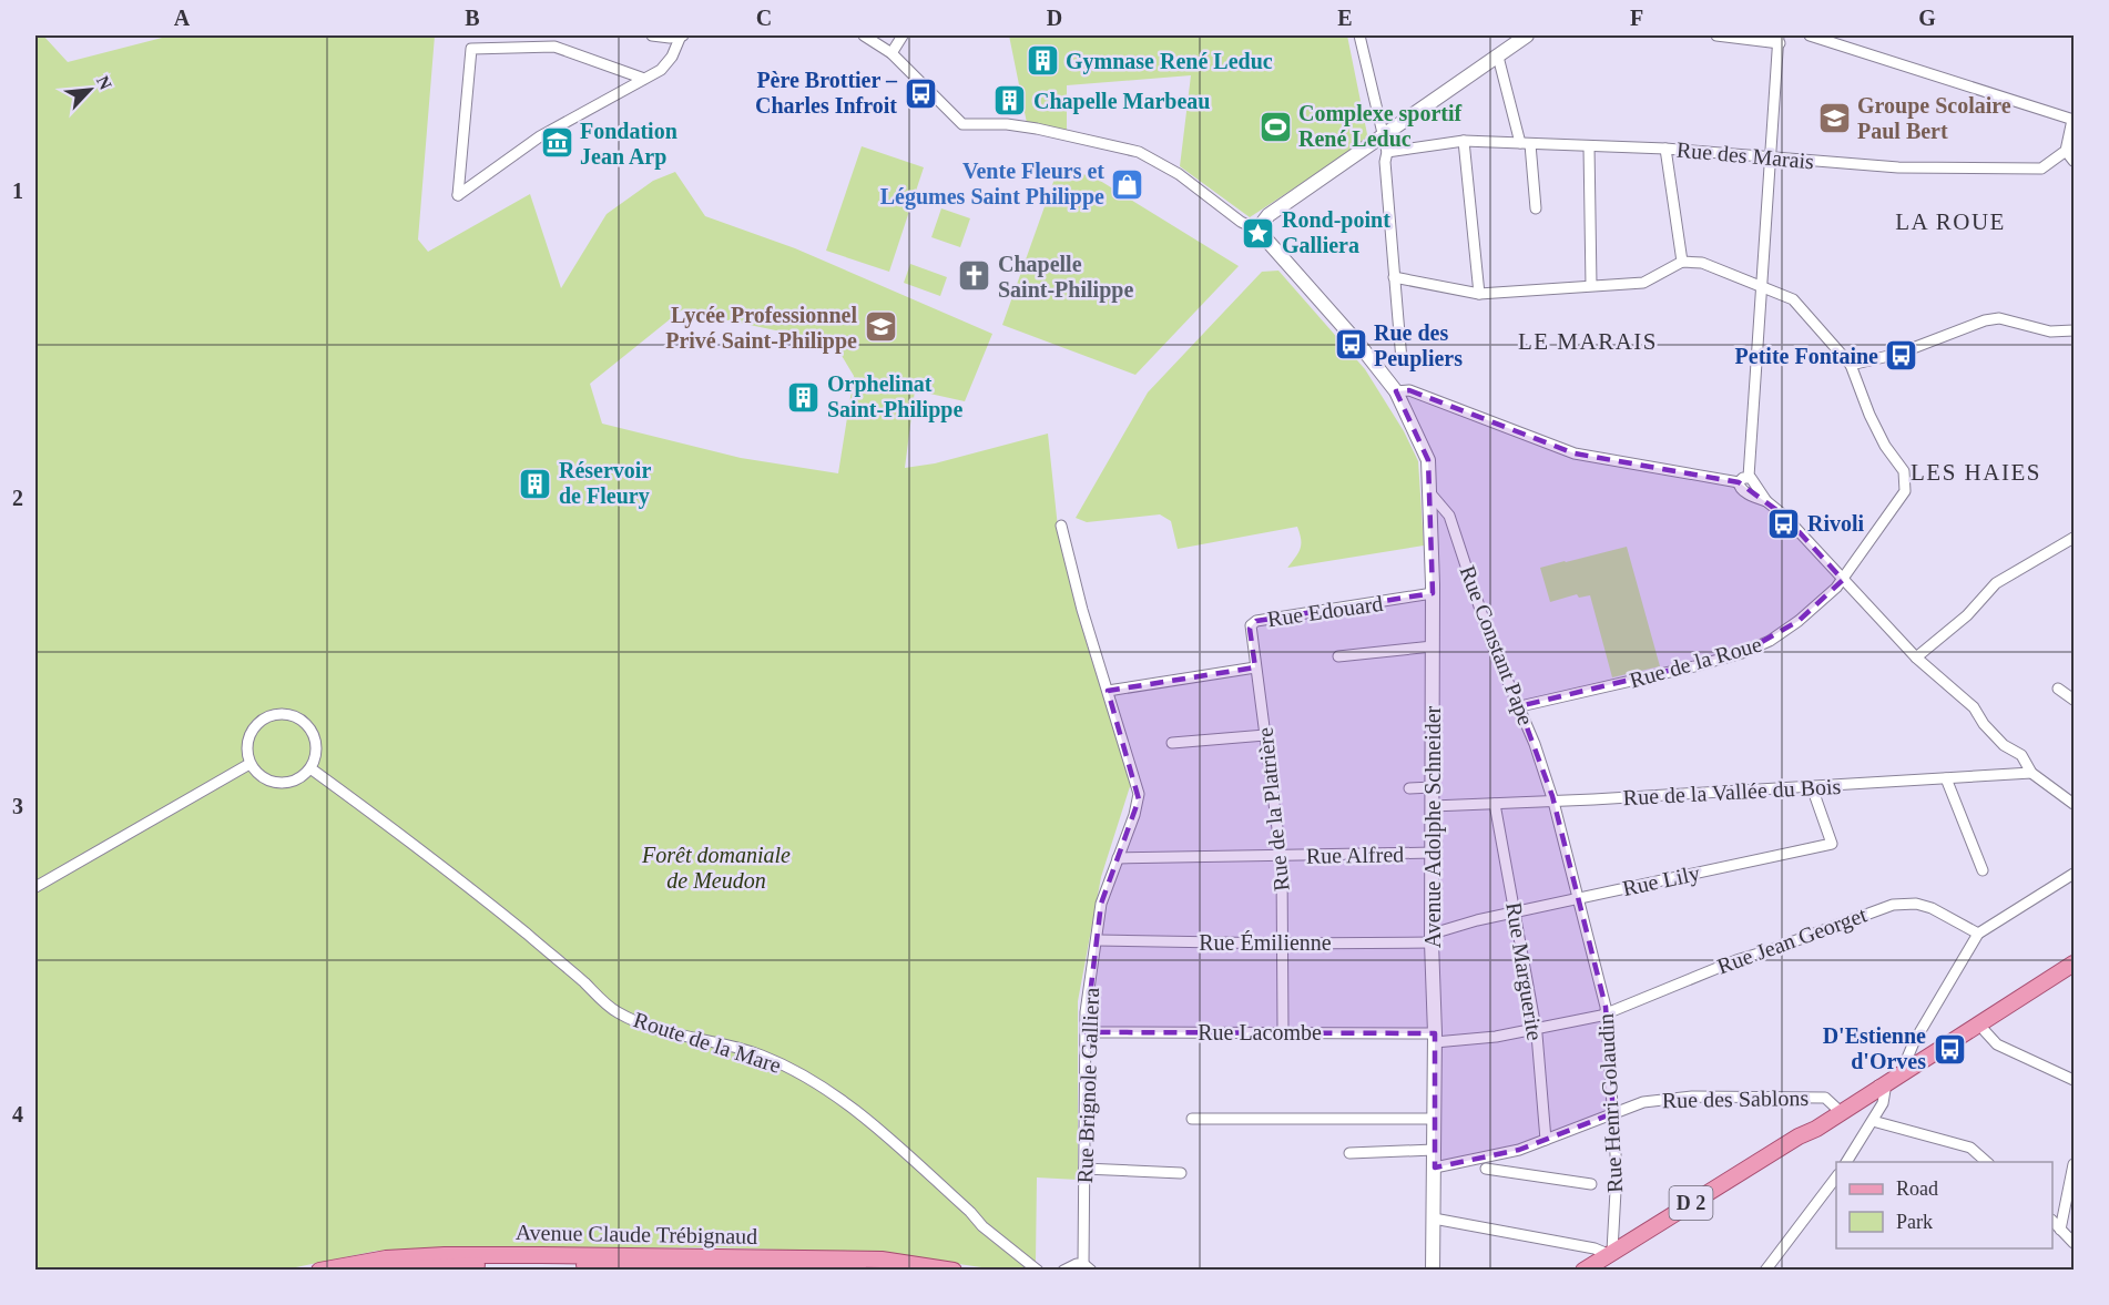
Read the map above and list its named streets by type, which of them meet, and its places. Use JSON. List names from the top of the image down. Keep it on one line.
{"streets":{"main road":["D 2","Avenue Claude Trébignaud"],"street":["Rue des Marais","Rue Edouard","Rue Constant Pape","Rue de la Roue","Rue de la Vallée du Bois","Rue de la Platrière","Avenue Adolphe Schneider","Rue Alfred","Rue Lily","Rue Jean Georget","Rue Émilienne","Rue Marguerite","Rue Lacombe","Route de la Mare","Rue Brignole Galliera","Rue des Sablons","Rue Henri Golaudin"]},"crossings":[["Rue Edouard","Rue de la Platrière"],["Rue Edouard","Avenue Adolphe Schneider"],["Rue Constant Pape","Rue de la Roue"],["Rue Constant Pape","Rue de la Vallée du Bois"],["Rue Constant Pape","Avenue Adolphe Schneider"],["Rue Constant Pape","Rue Henri Golaudin"],["Rue de la Vallée du Bois","Avenue Adolphe Schneider"],["Rue de la Vallée du Bois","Rue Lily"],["Rue de la Vallée du Bois","Rue Marguerite"],["Rue de la Vallée du Bois","Rue Henri Golaudin"],["Rue de la Platrière","Rue Alfred"],["Rue de la Platrière","Rue Émilienne"],["Rue de la Platrière","Rue Lacombe"],["Avenue Adolphe Schneider","Rue Alfred"],["Avenue Adolphe Schneider","Rue Lily"],["Avenue Adolphe Schneider","Rue Émilienne"],["Avenue Adolphe Schneider","Rue Lacombe"],["Avenue Adolphe Schneider","Rue des Sablons"],["Rue Alfred","Rue Brignole Galliera"],["Rue Lily","Rue Émilienne"],["Rue Lily","Rue Marguerite"],["Rue Lily","Rue Henri Golaudin"],["Rue Jean Georget","Rue Marguerite"],["Rue Jean Georget","Rue Lacombe"],["Rue Jean Georget","Rue Henri Golaudin"],["Rue Émilienne","Rue Brignole Galliera"],["Rue Marguerite","Rue Lacombe"],["Rue Marguerite","Rue des Sablons"],["Rue Lacombe","Rue Brignole Galliera"],["Rue des Sablons","Rue Henri Golaudin"],["Rue des Sablons","D 2"],["Rue Henri Golaudin","D 2"]],"districts":["LA ROUE","LE MARAIS","LES HAIES"],"parks":["Forêt domaniale de Meudon"],"places":{"building":["Gymnase René Leduc","Chapelle Marbeau","Orphelinat Saint-Philippe","Réservoir de Fleury"],"bus stop":["Père Brottier – Charles Infroit","Rue des Peupliers","Petite Fontaine","Rivoli","D'Estienne d'Orves"],"school or university":["Groupe Scolaire Paul Bert","Lycée Professionnel Privé Saint-Philippe"],"sports":["Complexe sportif René Leduc"],"museum":["Fondation Jean Arp"],"shop":["Vente Fleurs et Légumes Saint Philippe"],"place":["Rond-point Galliera"],"church":["Chapelle Saint-Philippe"]},"legend":["Road","Park"],"north":"top right","grid":{"columns":["A","B","C","D","E","F","G"],"rows":["1","2","3","4"]}}
